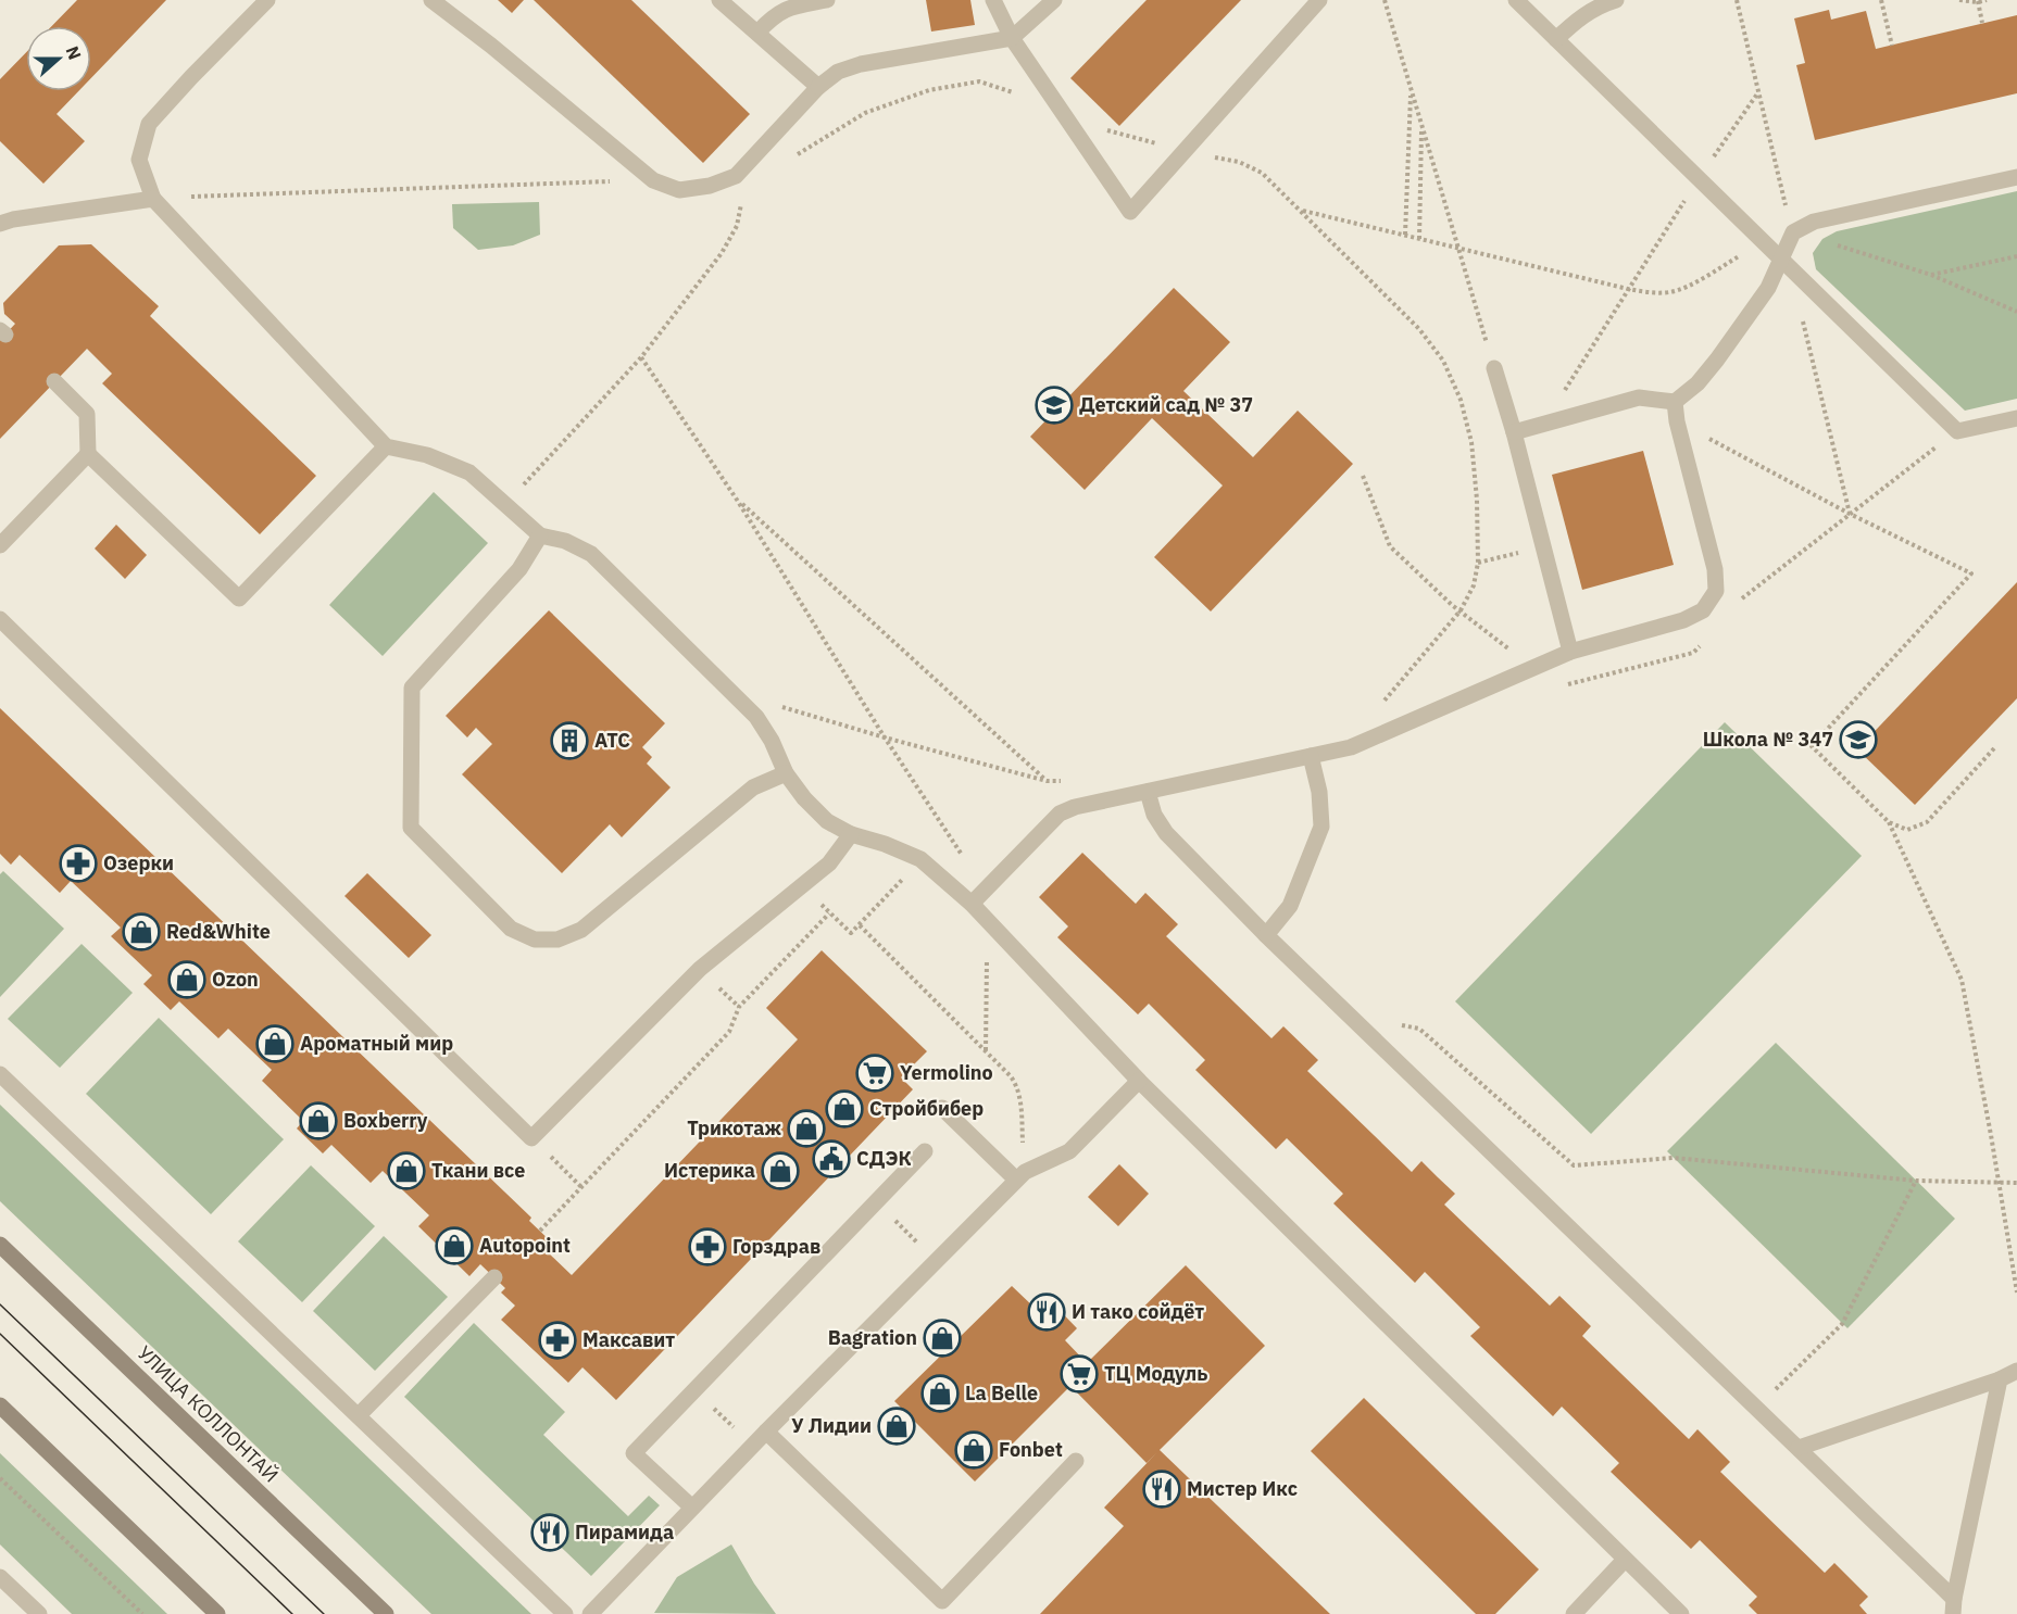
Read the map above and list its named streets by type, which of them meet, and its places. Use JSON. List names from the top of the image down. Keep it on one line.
{"streets":{"main road":["УЛИЦА КОЛЛОНТАЙ"]},"places":{"school or university":["Детский сад № 37","Школа № 347"],"building":["АТС"],"pharmacy":["Озерки","Горздрав","Максавит"],"shop":["Red&White","Ozon","Ароматный мир","Стройбибер","Boxberry","Трикотаж","Ткани все","Истерика","Autopoint","Bagration","La Belle","У Лидии","Fonbet"],"supermarket":["Yermolino","ТЦ Модуль"],"public building":["СДЭК"],"restaurant":["И тако сойдёт","Мистер Икс","Пирамида"]},"north":"right"}
